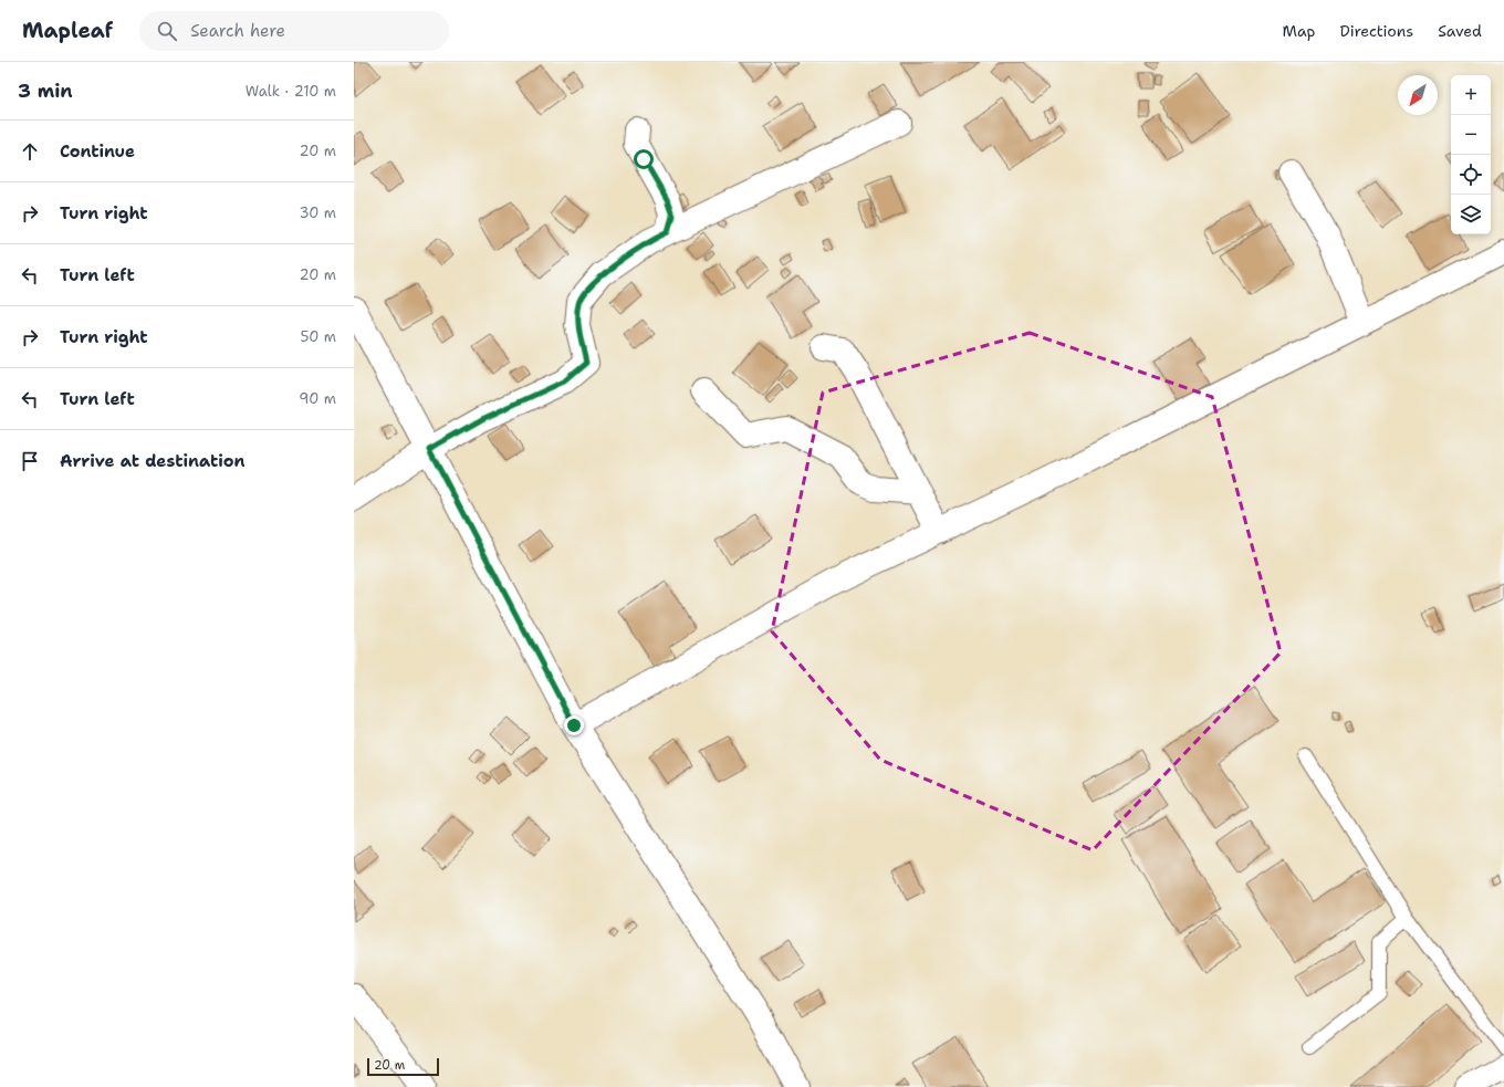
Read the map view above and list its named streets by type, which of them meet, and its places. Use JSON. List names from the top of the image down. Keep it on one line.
{"scale_bar":"20 m","north":"bottom left","page":{"header":"Mapleaf","search":"Search here","nav":["Map","Directions","Saved"],"heading":["3 min","Walk · 210 m"],"map_buttons":["+","−"],"list":[["Continue","20 m"],["Turn right","30 m"],["Turn left","20 m"],["Turn right","50 m"],["Turn left","90 m"],"Arrive at destination"],"scale":"20 m"}}
